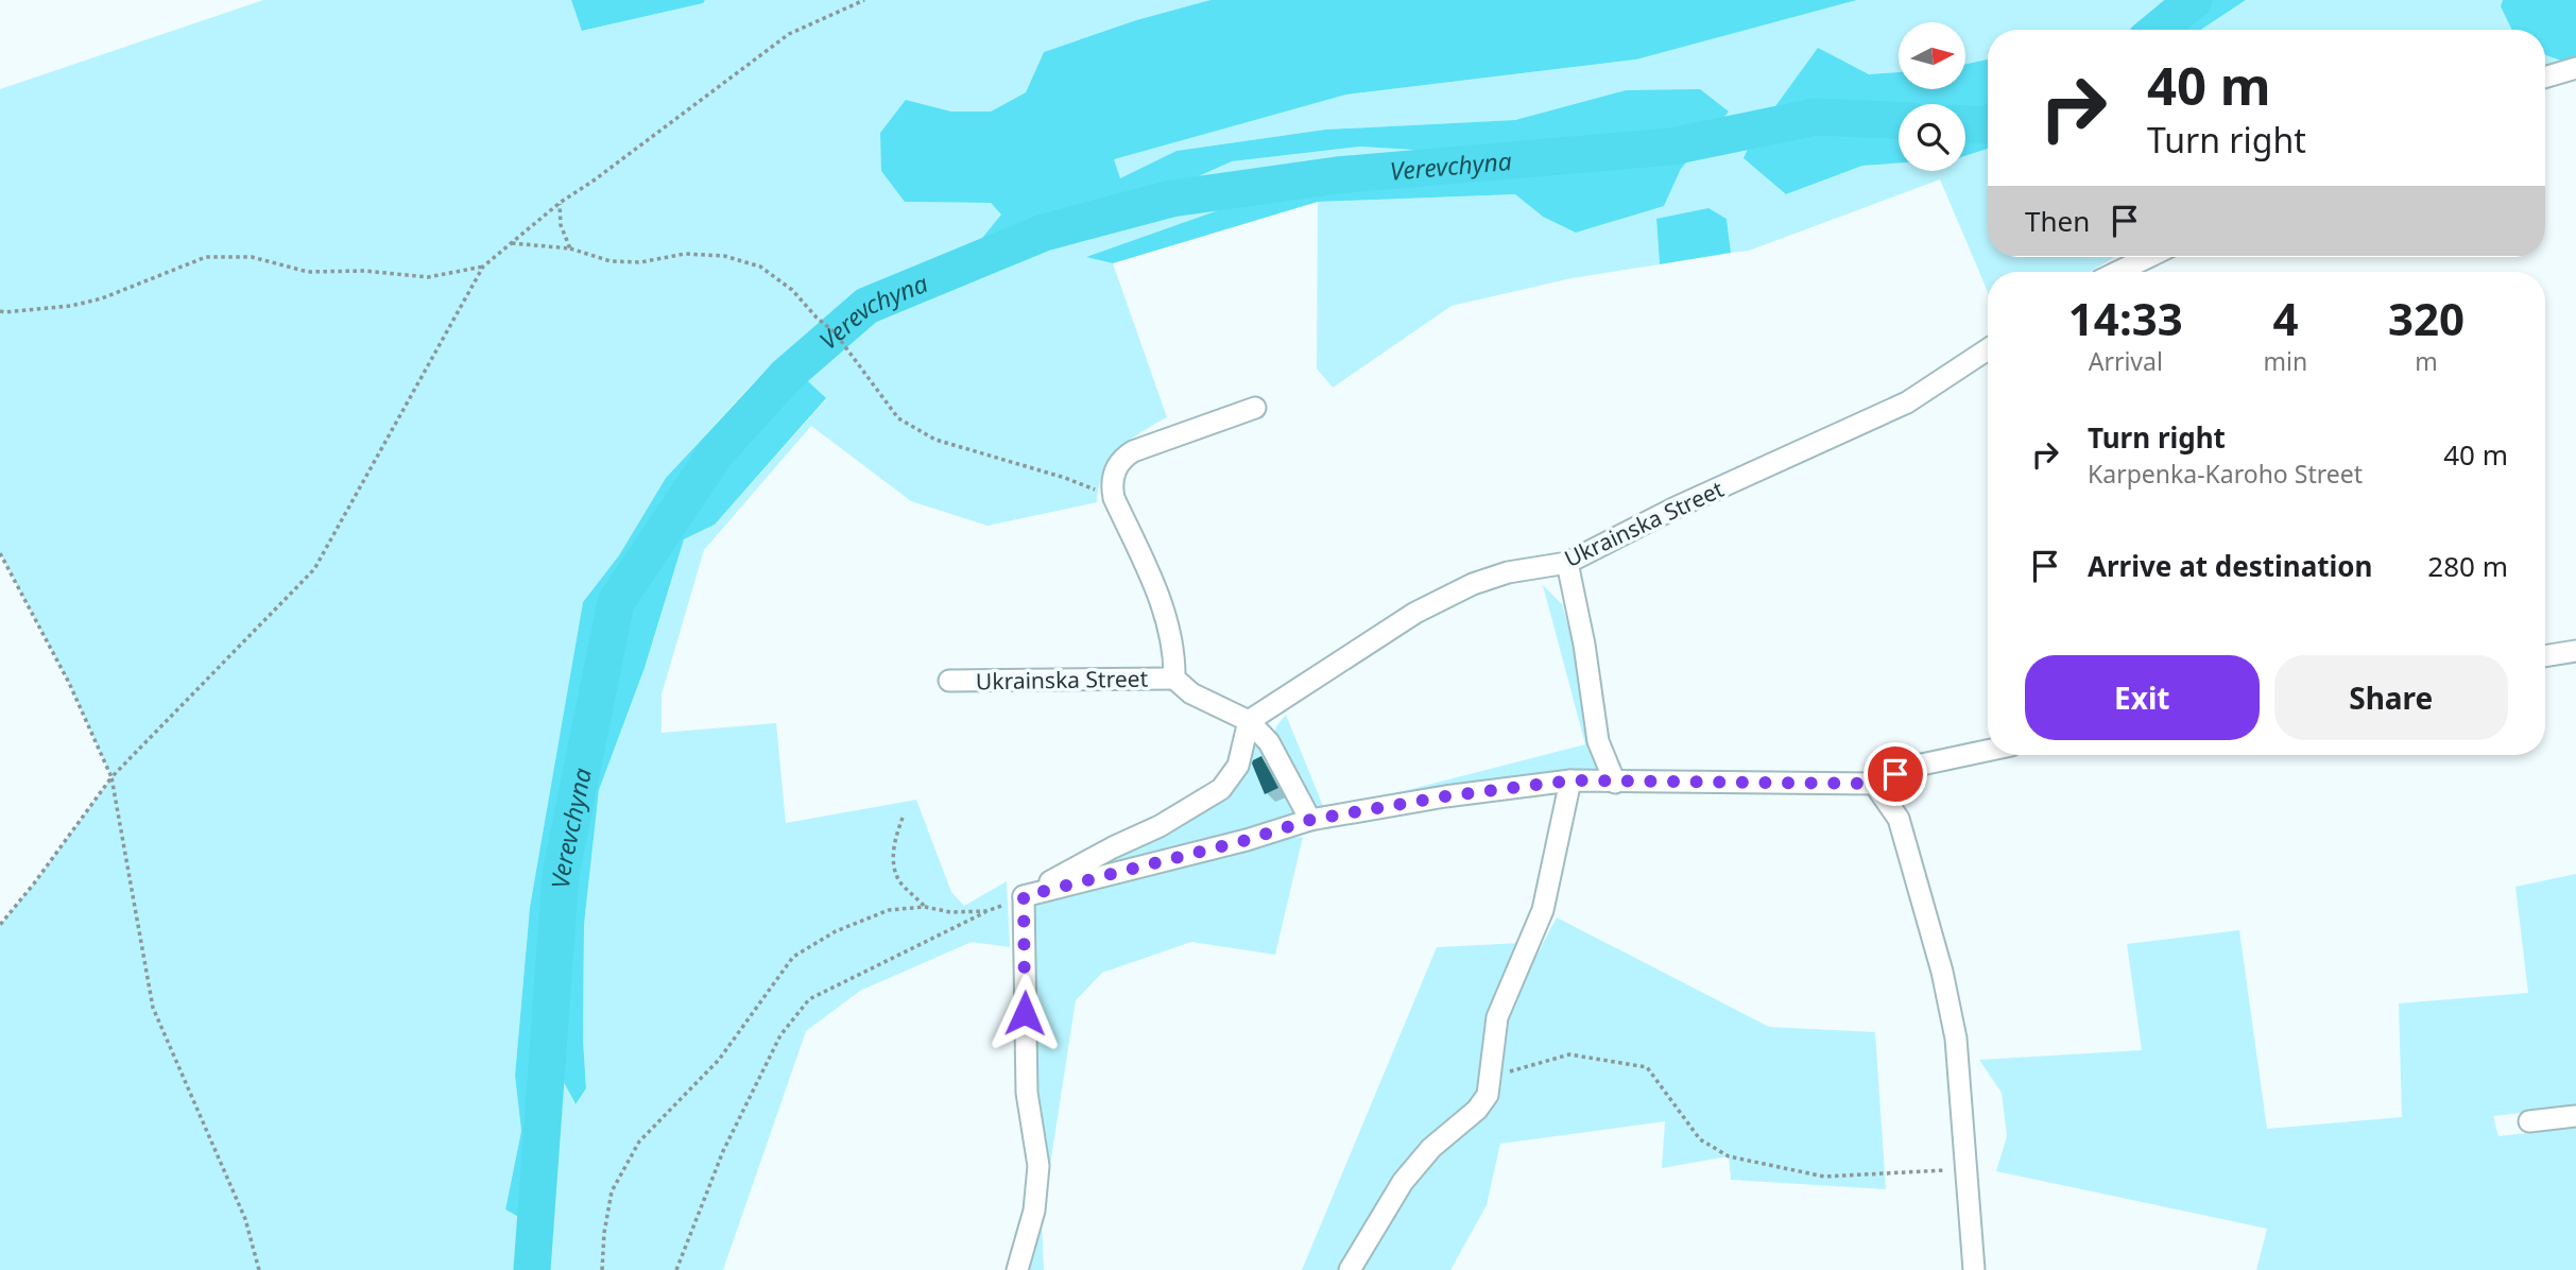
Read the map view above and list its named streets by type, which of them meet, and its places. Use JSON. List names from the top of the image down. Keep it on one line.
{"streets":{"street":["Ukrainska Street"]},"water":["Verevchyna"],"north":"right","page":{"turn":["40 m","Turn right"],"then":"Then","eta":["14:33","Arrival","4","min","320","m"],"list":[{"name":"Turn right","note":"Karpenka-Karoho Street","value":"40 m"},{"name":"Arrive at destination","value":"280 m"}],"buttons":["Exit","Share"]}}
